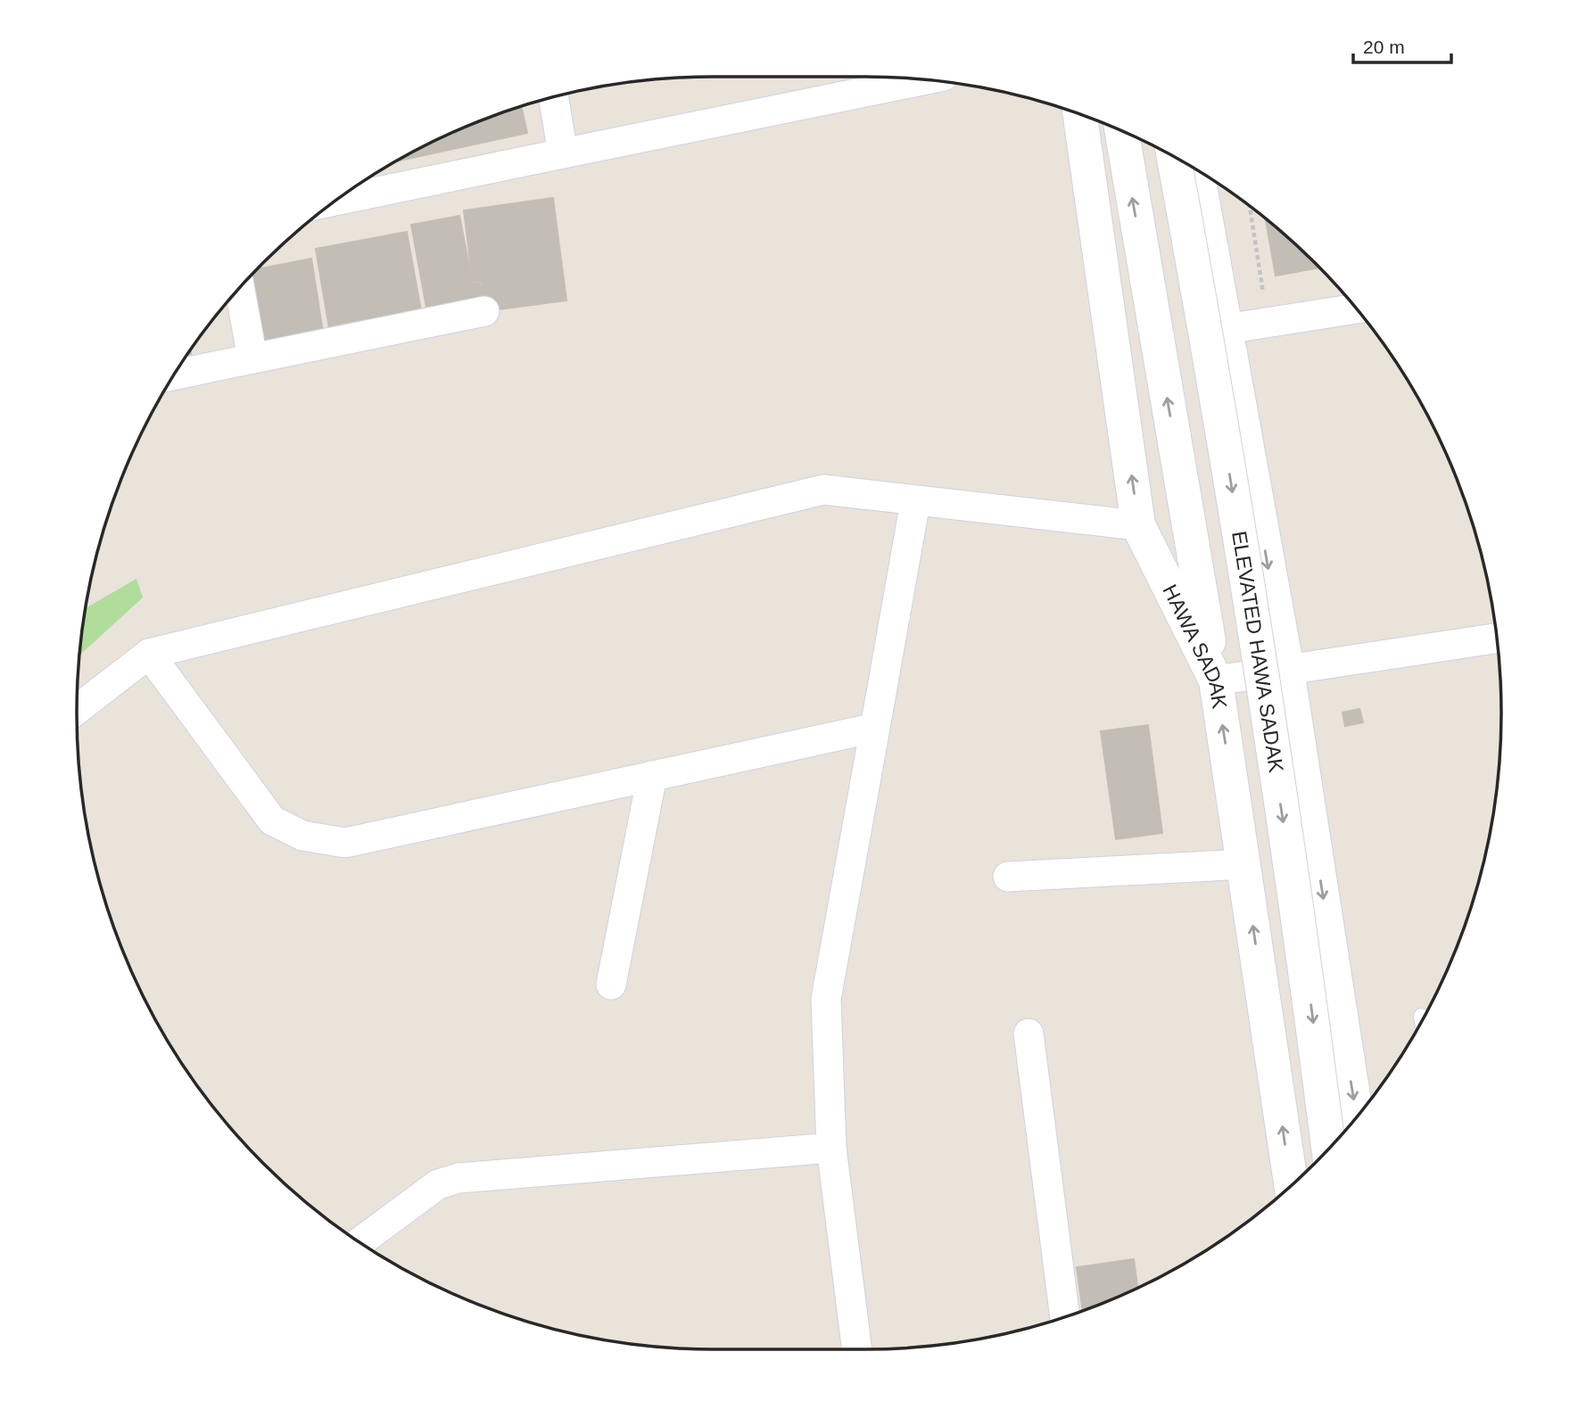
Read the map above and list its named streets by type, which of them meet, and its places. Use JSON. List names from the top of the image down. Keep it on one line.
{"streets":{"main road":["HAWA SADAK","ELEVATED HAWA SADAK"]},"scale_bar":"20 m"}
